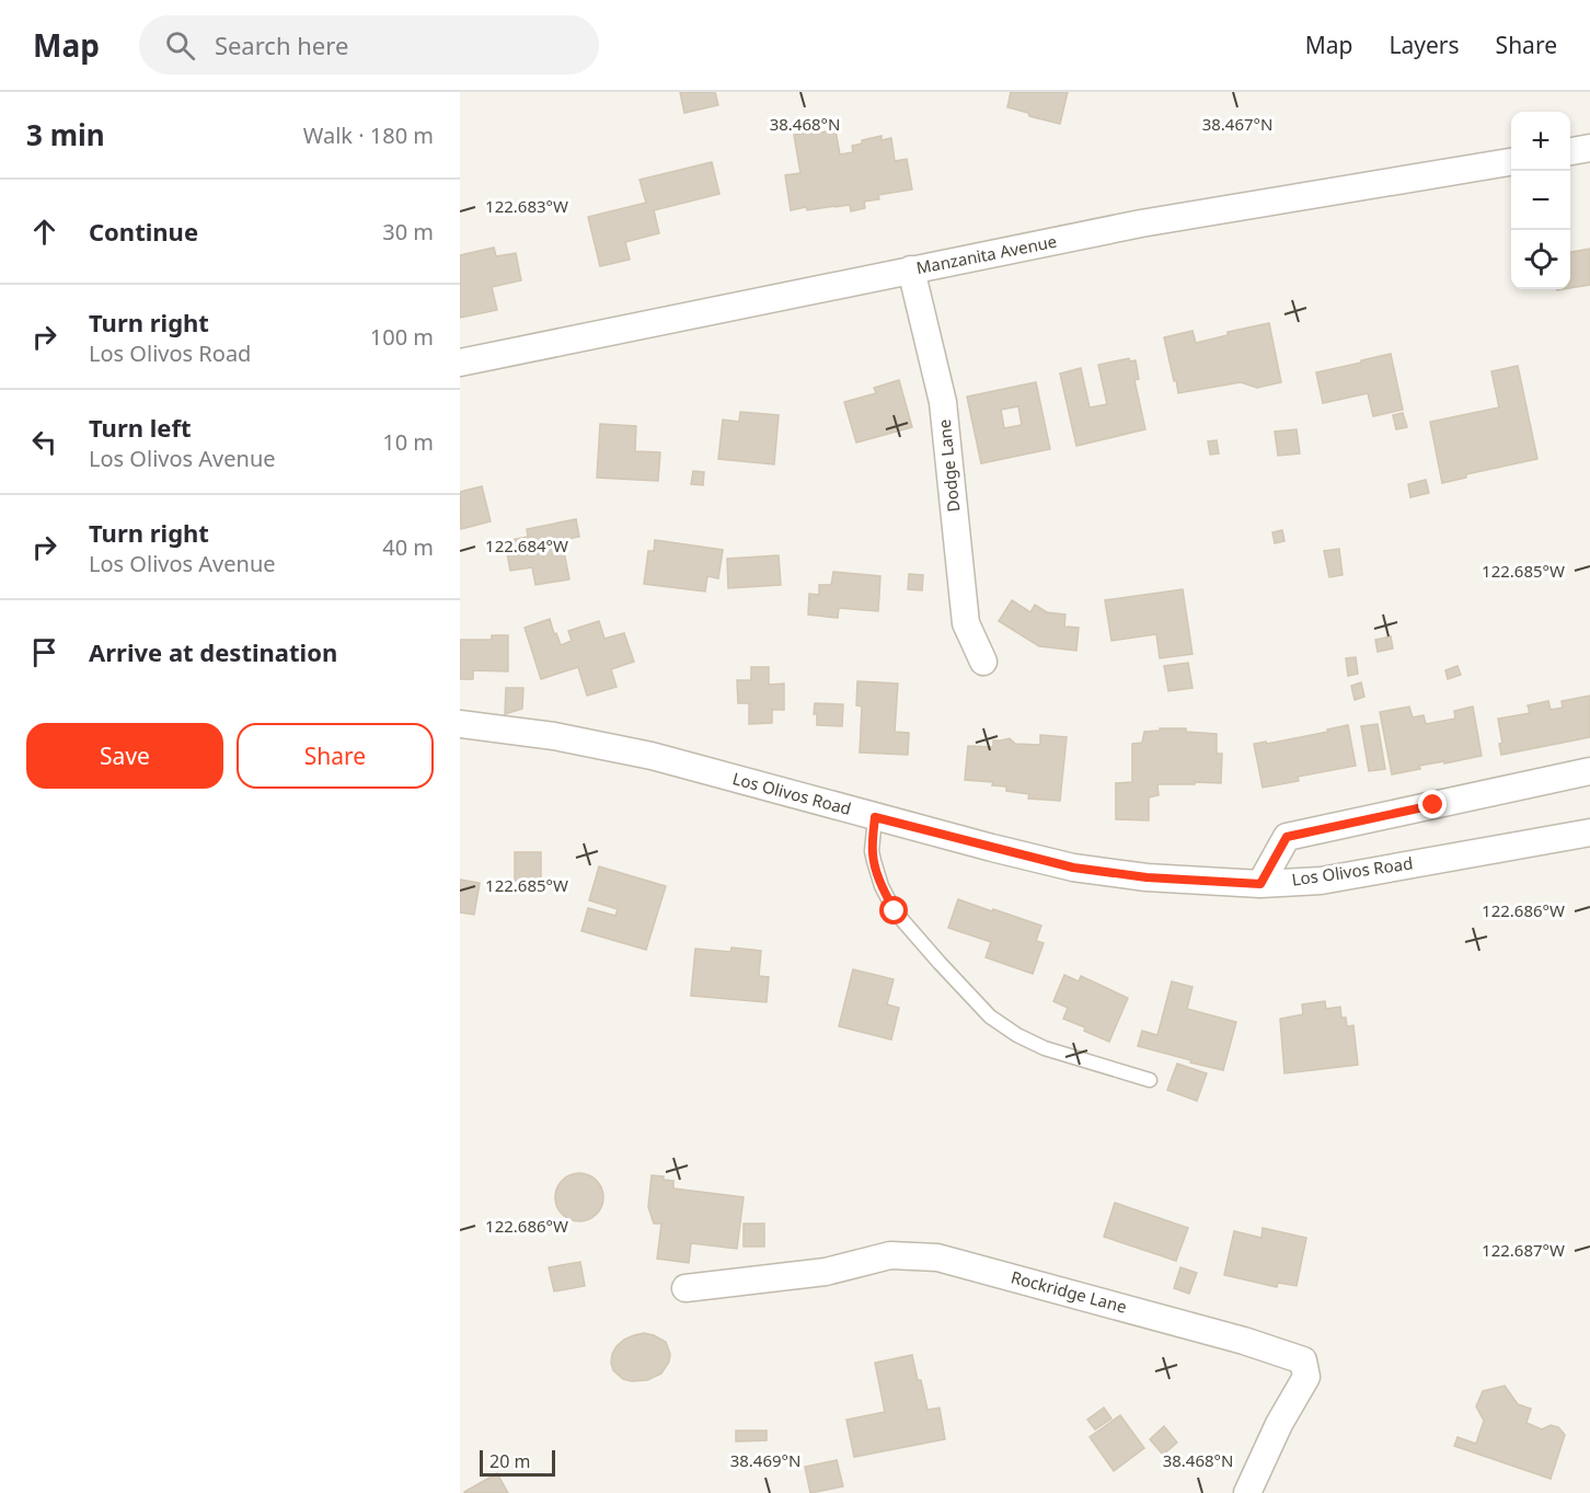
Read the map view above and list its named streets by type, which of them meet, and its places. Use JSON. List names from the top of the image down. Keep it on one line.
{"streets":{"street":["Manzanita Avenue","Dodge Lane","Los Olivos Road","Rockridge Lane"]},"crossings":[["Manzanita Avenue","Dodge Lane"]],"scale_bar":"20 m","page":{"header":"Map","search":"Search here","nav":["Map","Layers","Share"],"heading":["3 min","Walk · 180 m"],"map_buttons":["+","−"],"list":[["Continue","30 m"],["Turn right","Los Olivos Road","100 m"],["Turn left","Los Olivos Avenue","10 m"],["Turn right","Los Olivos Avenue","40 m"],"Arrive at destination"],"buttons":["Save","Share"],"scale":"20 m"},"coordinates":["38.468°N","38.467°N","122.683°W","122.684°W","122.685°W","122.686°W","122.687°W","38.469°N"]}
